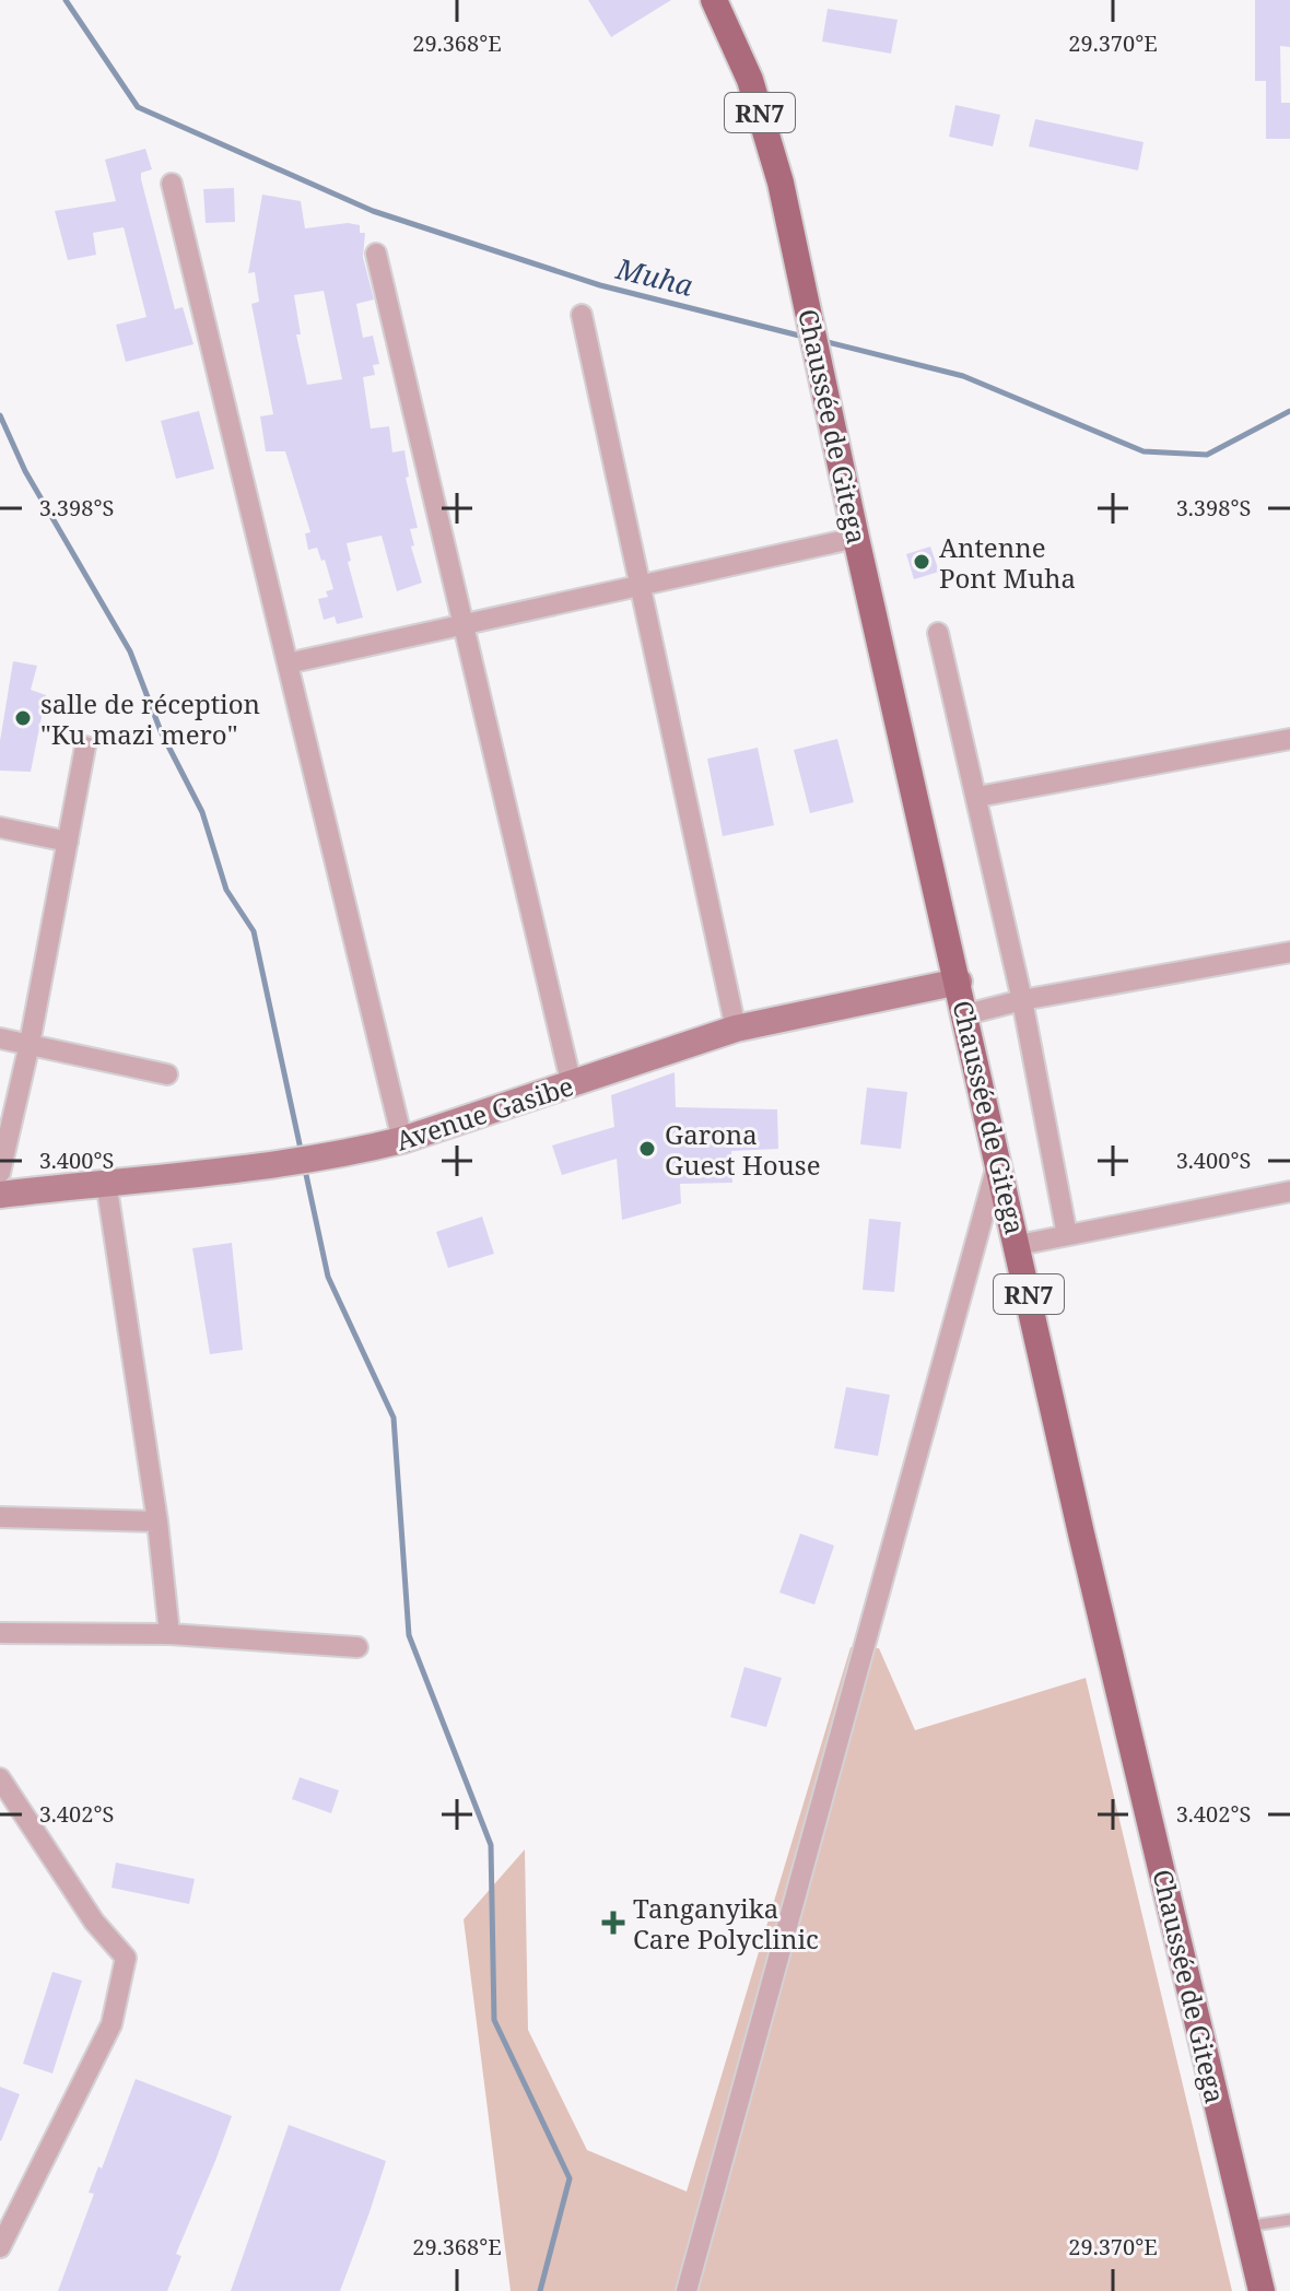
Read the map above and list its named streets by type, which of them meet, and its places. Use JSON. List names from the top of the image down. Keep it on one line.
{"streets":{"main road":["RN7","Chaussée de Gitega"],"street":["Avenue Gasibe"]},"crossings":[["Chaussée de Gitega","Avenue Gasibe"]],"water":["Muha"],"places":{"other":["Antenne Pont Muha","salle de réception \"Ku mazi mero\"","Garona Guest House"],"health":["Tanganyika Care Polyclinic"]},"coordinates":["29.368°E","29.370°E","3.398°S","3.400°S","3.402°S"]}
